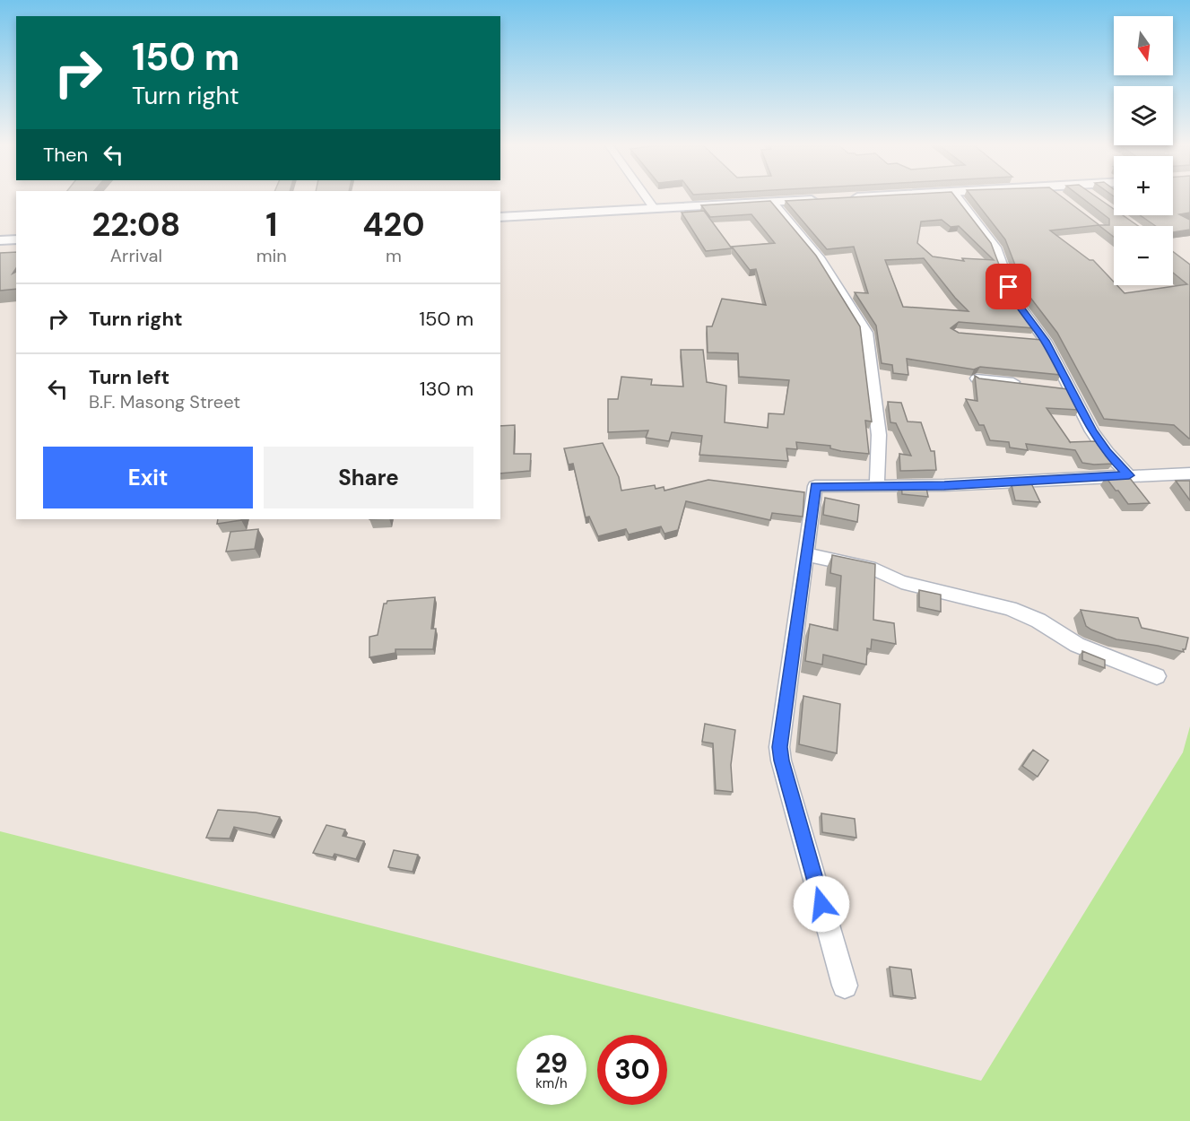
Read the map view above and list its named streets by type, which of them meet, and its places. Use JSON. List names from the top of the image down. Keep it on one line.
{"north":"bottom","page":{"map_buttons":["+","−"],"turn":["150 m","Turn right"],"then":"Then","eta":["22:08","Arrival","1","min","420","m"],"list":[{"name":"Turn right","value":"150 m"},{"name":"Turn left","note":"B.F. Masong Street","value":"130 m"}],"buttons":["Exit","Share"],"speed":"29 km/h","limit":"30"}}
